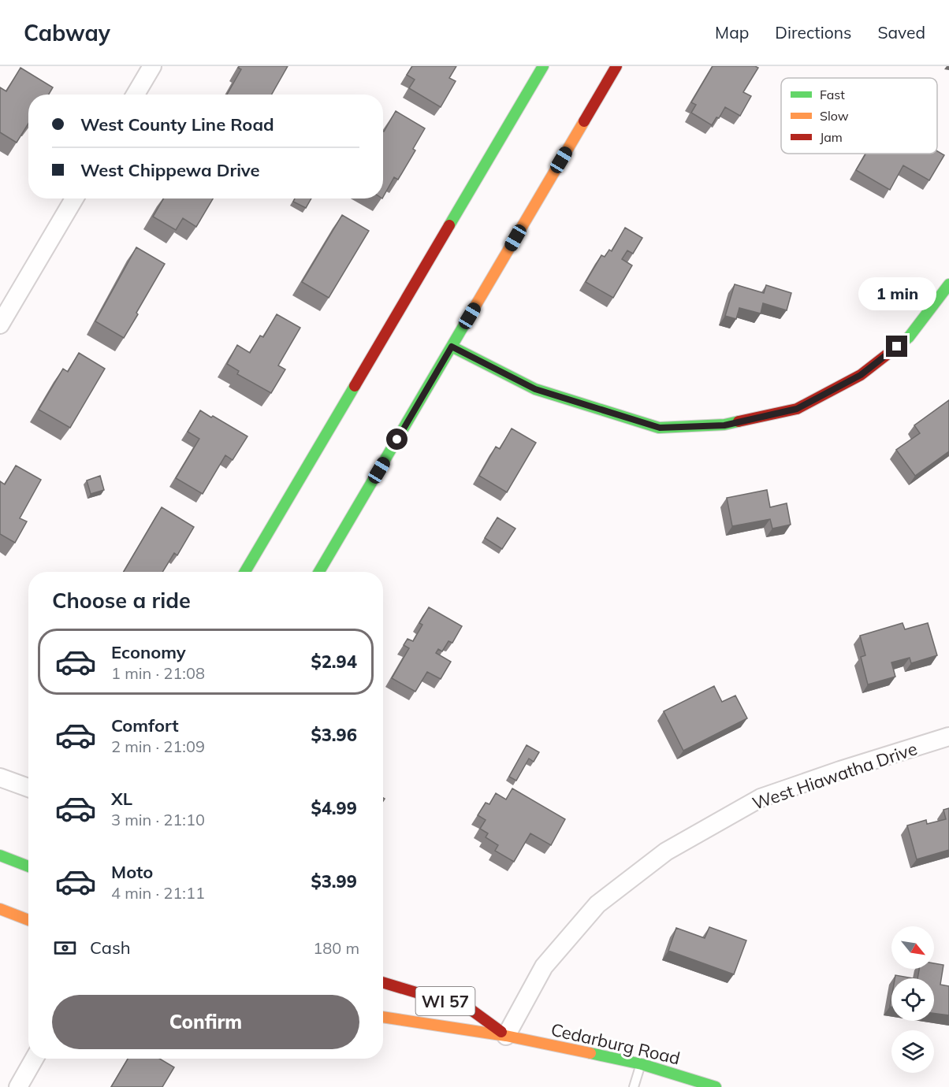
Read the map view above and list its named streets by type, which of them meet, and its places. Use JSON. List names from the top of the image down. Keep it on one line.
{"streets":{"street":["West Hiawatha Drive","WI 57","Cedarburg Road"]},"crossings":[["West Hiawatha Drive","Cedarburg Road"]],"legend":["Fast","Slow","Jam"],"north":"bottom right","page":{"header":"Cabway","nav":["Map","Directions","Saved"],"banner":["West County Line Road","West Chippewa Drive"],"bubble":"1 min","heading":"Choose a ride","list":[{"name":"Economy","note":"1 min · 21:08","value":"$2.94"},{"name":"Comfort","note":"2 min · 21:09","value":"$3.96"},{"name":"XL","note":"3 min · 21:10","value":"$4.99"},{"name":"Moto","note":"4 min · 21:11","value":"$3.99"}],"pay":["Cash","180 m"],"buttons":"Confirm"}}
